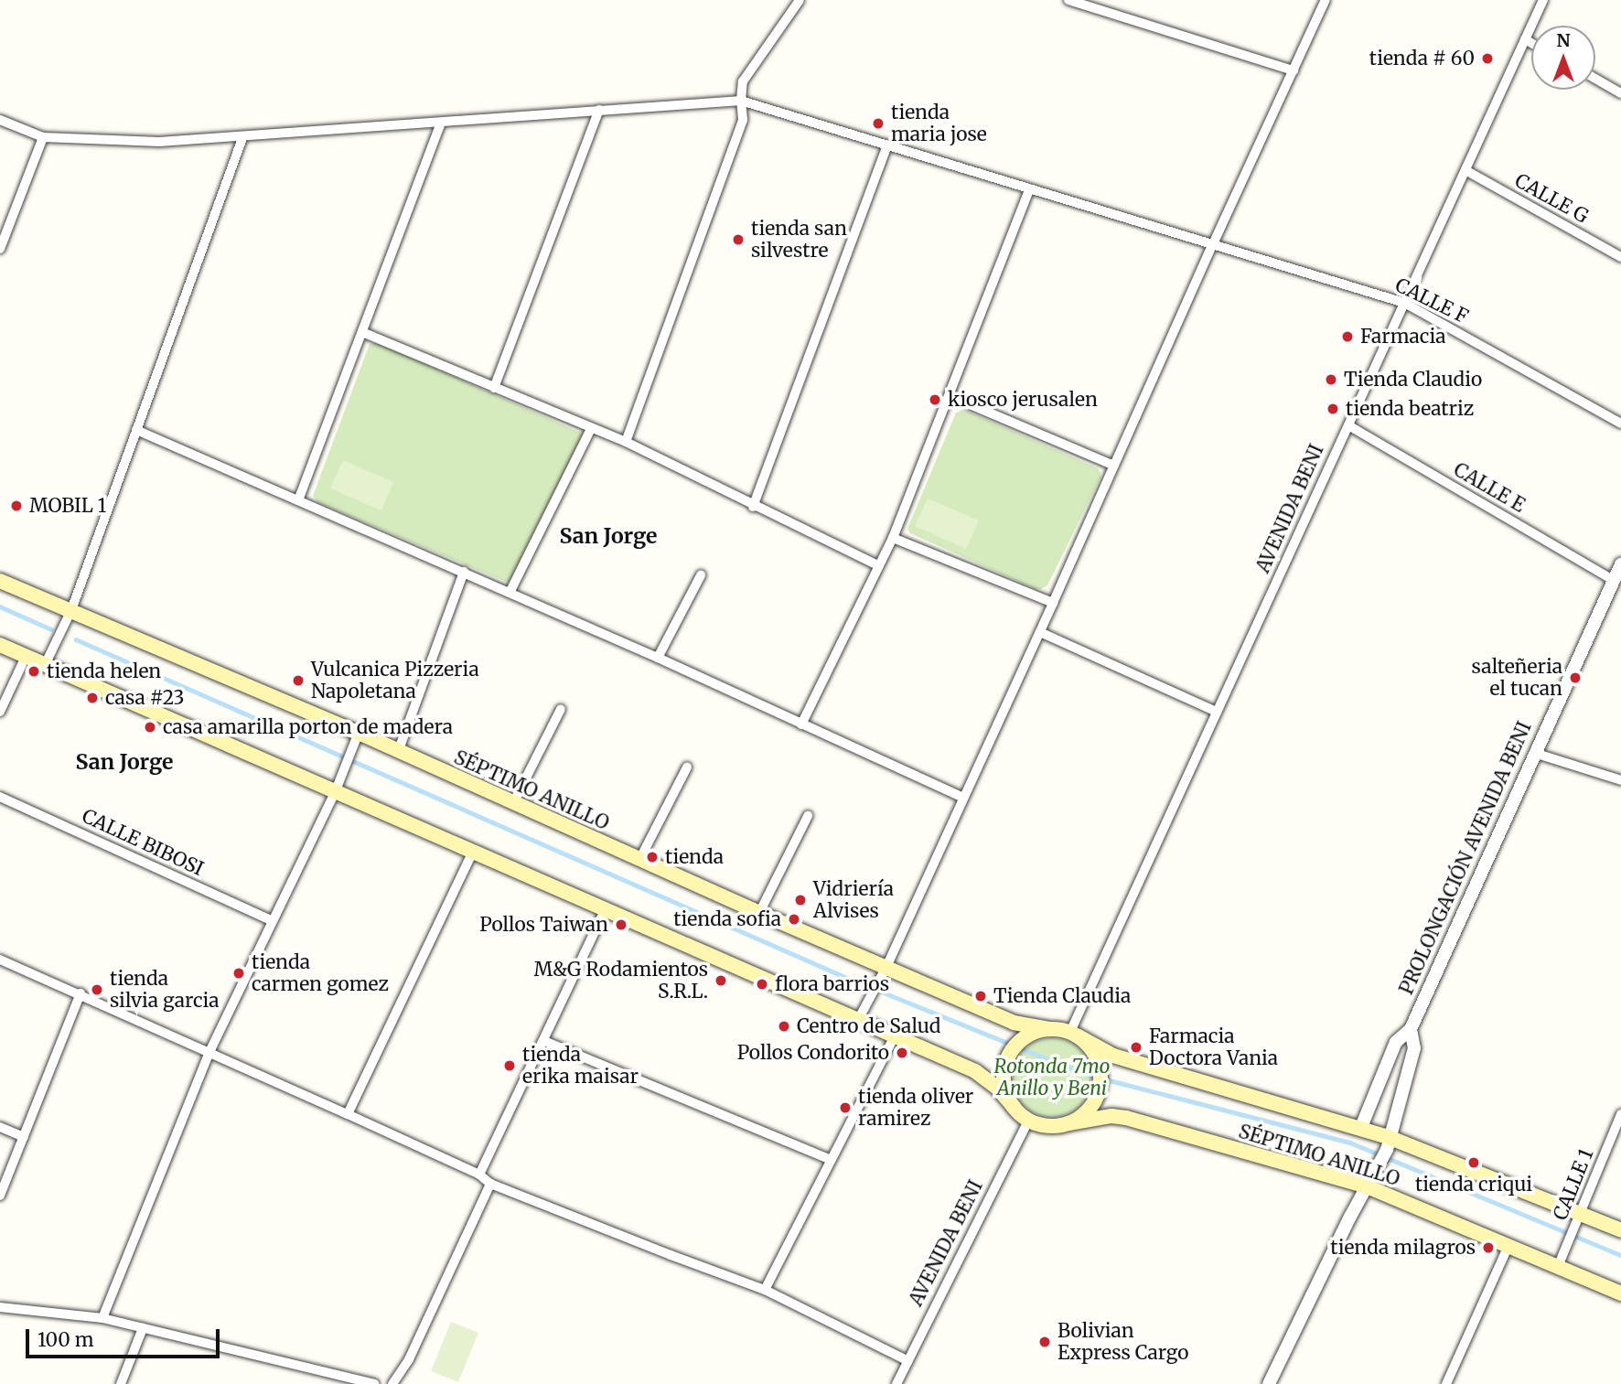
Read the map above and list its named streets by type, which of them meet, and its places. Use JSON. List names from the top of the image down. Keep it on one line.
{"streets":{"main road":["SÉPTIMO ANILLO"],"street":["CALLE G","CALLE F","CALLE E","AVENIDA BENI","CALLE BIBOSI","PROLONGACIÓN AVENIDA BENI","CALLE 1"]},"crossings":[["CALLE G","AVENIDA BENI"],["CALLE F","AVENIDA BENI"],["CALLE E","AVENIDA BENI"],["CALLE E","PROLONGACIÓN AVENIDA BENI"],["AVENIDA BENI","SÉPTIMO ANILLO"],["SÉPTIMO ANILLO","PROLONGACIÓN AVENIDA BENI"],["SÉPTIMO ANILLO","CALLE 1"]],"districts":["San Jorge","San Jorge"],"parks":["Rotonda 7mo Anillo y Beni"],"places":["tienda # 60","tienda maria jose","tienda san silvestre","Farmacia","Tienda Claudio","kiosco jerusalen","tienda beatriz","MOBIL 1","tienda helen","salteñeria el tucan","Vulcanica Pizzeria Napoletana","casa #23","casa amarilla porton de madera","tienda","Vidriería Alvises","tienda sofia","Pollos Taiwan","tienda carmen gomez","M&G Rodamientos S.R.L.","flora barrios","tienda silvia garcia","Tienda Claudia","Centro de Salud","Farmacia Doctora Vania","Pollos Condorito","tienda erika maisar","tienda oliver ramirez","tienda criqui","tienda milagros","Bolivian Express Cargo"],"scale_bar":"100 m","north":"top"}
